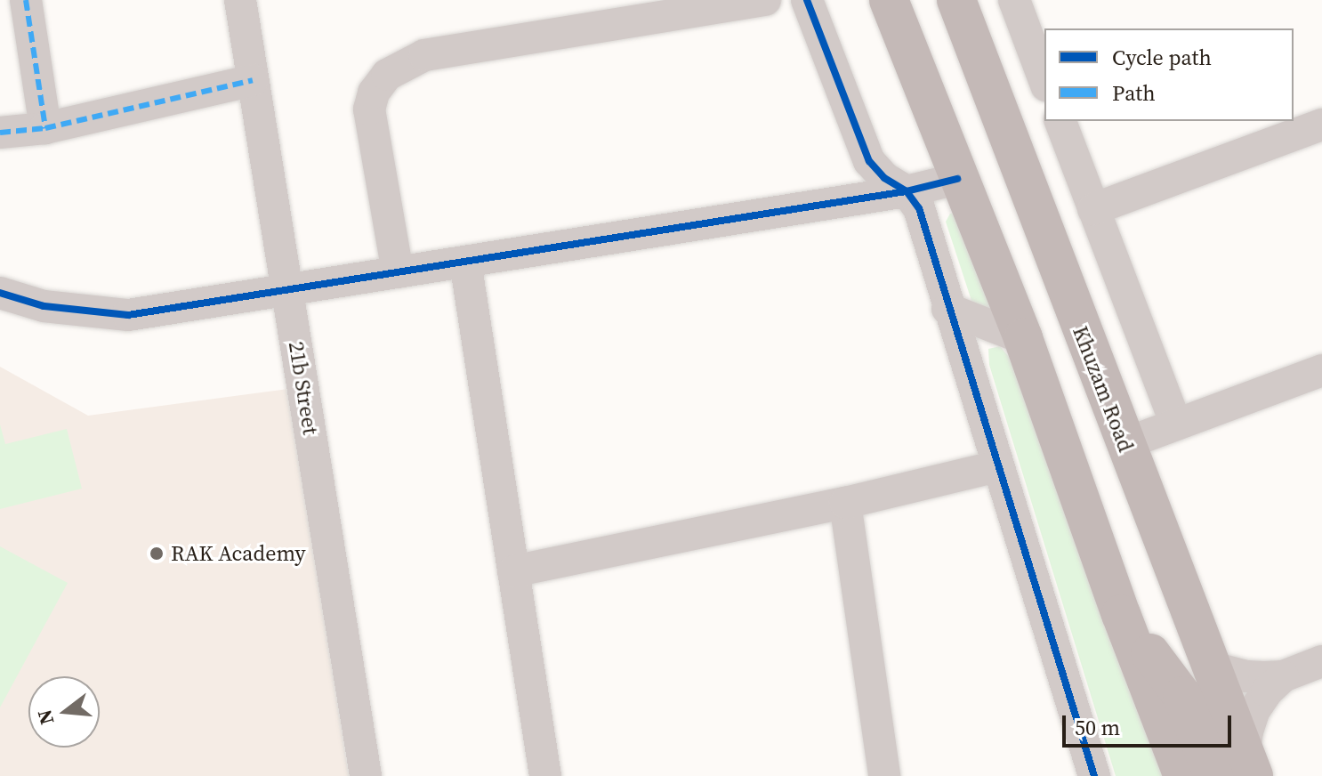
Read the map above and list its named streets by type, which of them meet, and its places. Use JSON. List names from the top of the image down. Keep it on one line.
{"streets":{"main road":["Khuzam Road"],"street":["21b Street"]},"places":["RAK Academy"],"legend":["Cycle path","Path"],"scale_bar":"50 m","north":"left"}
